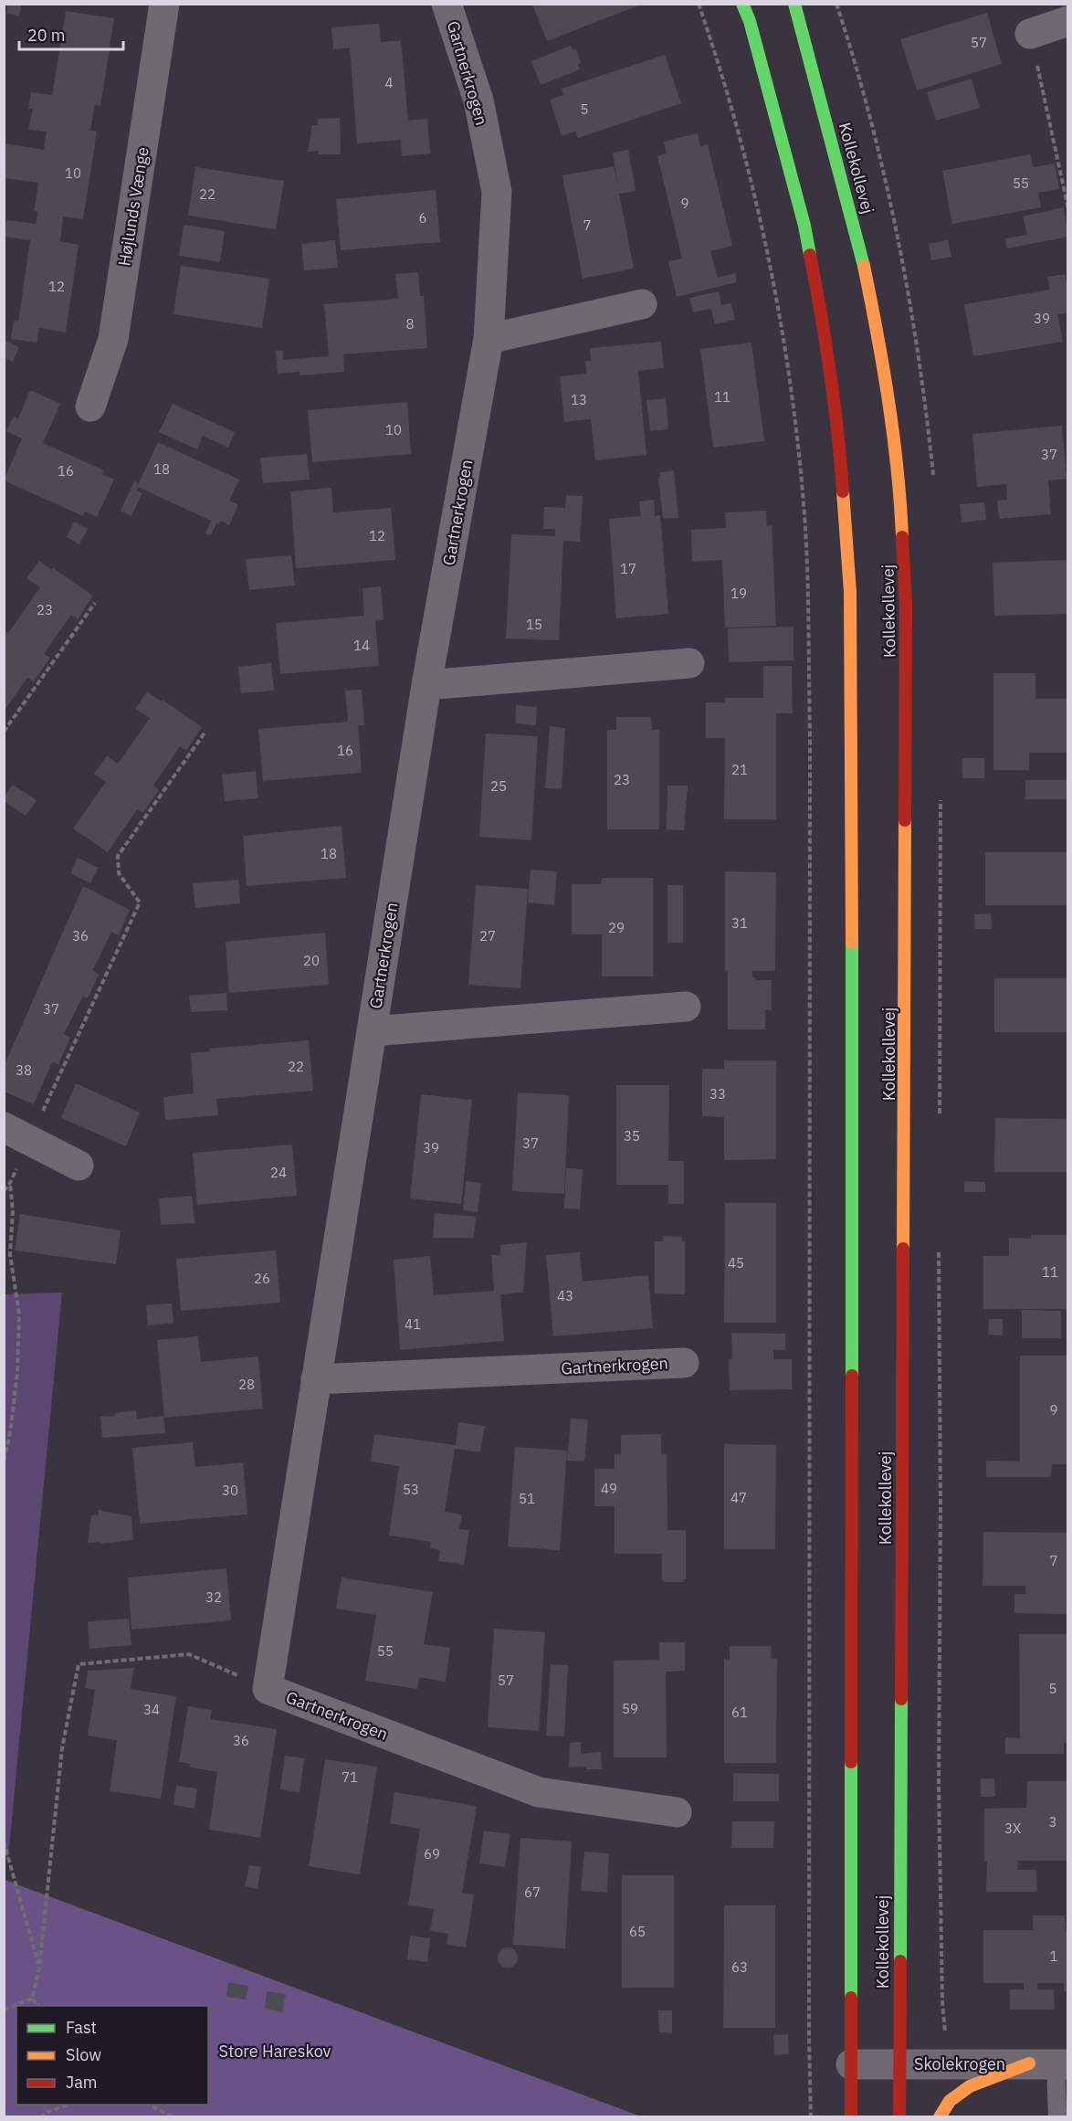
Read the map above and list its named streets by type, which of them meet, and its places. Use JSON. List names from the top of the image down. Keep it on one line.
{"streets":{"street":["Gartnerkrogen","Kollekollevej","Højlunds Vænge","Skolekrogen"]},"crossings":[["Kollekollevej","Skolekrogen"]],"parks":["Store Hareskov"],"house_numbers":["57","4","5","10","55","22","9","6","7","12","39","8","11","13","10","37","18","16","12","17","19","23","15","14","16","21","23","25","18","31","29","36","27","20","37","22","38","33","35","37","39","24","45","11","26","43","41","28","9","49","53","30","47","51","7","32","55","57","5","59","34","61","36","71","3","3X","69","67","65","1","63"],"legend":["Fast","Slow","Jam"],"scale_bar":"20 m"}
